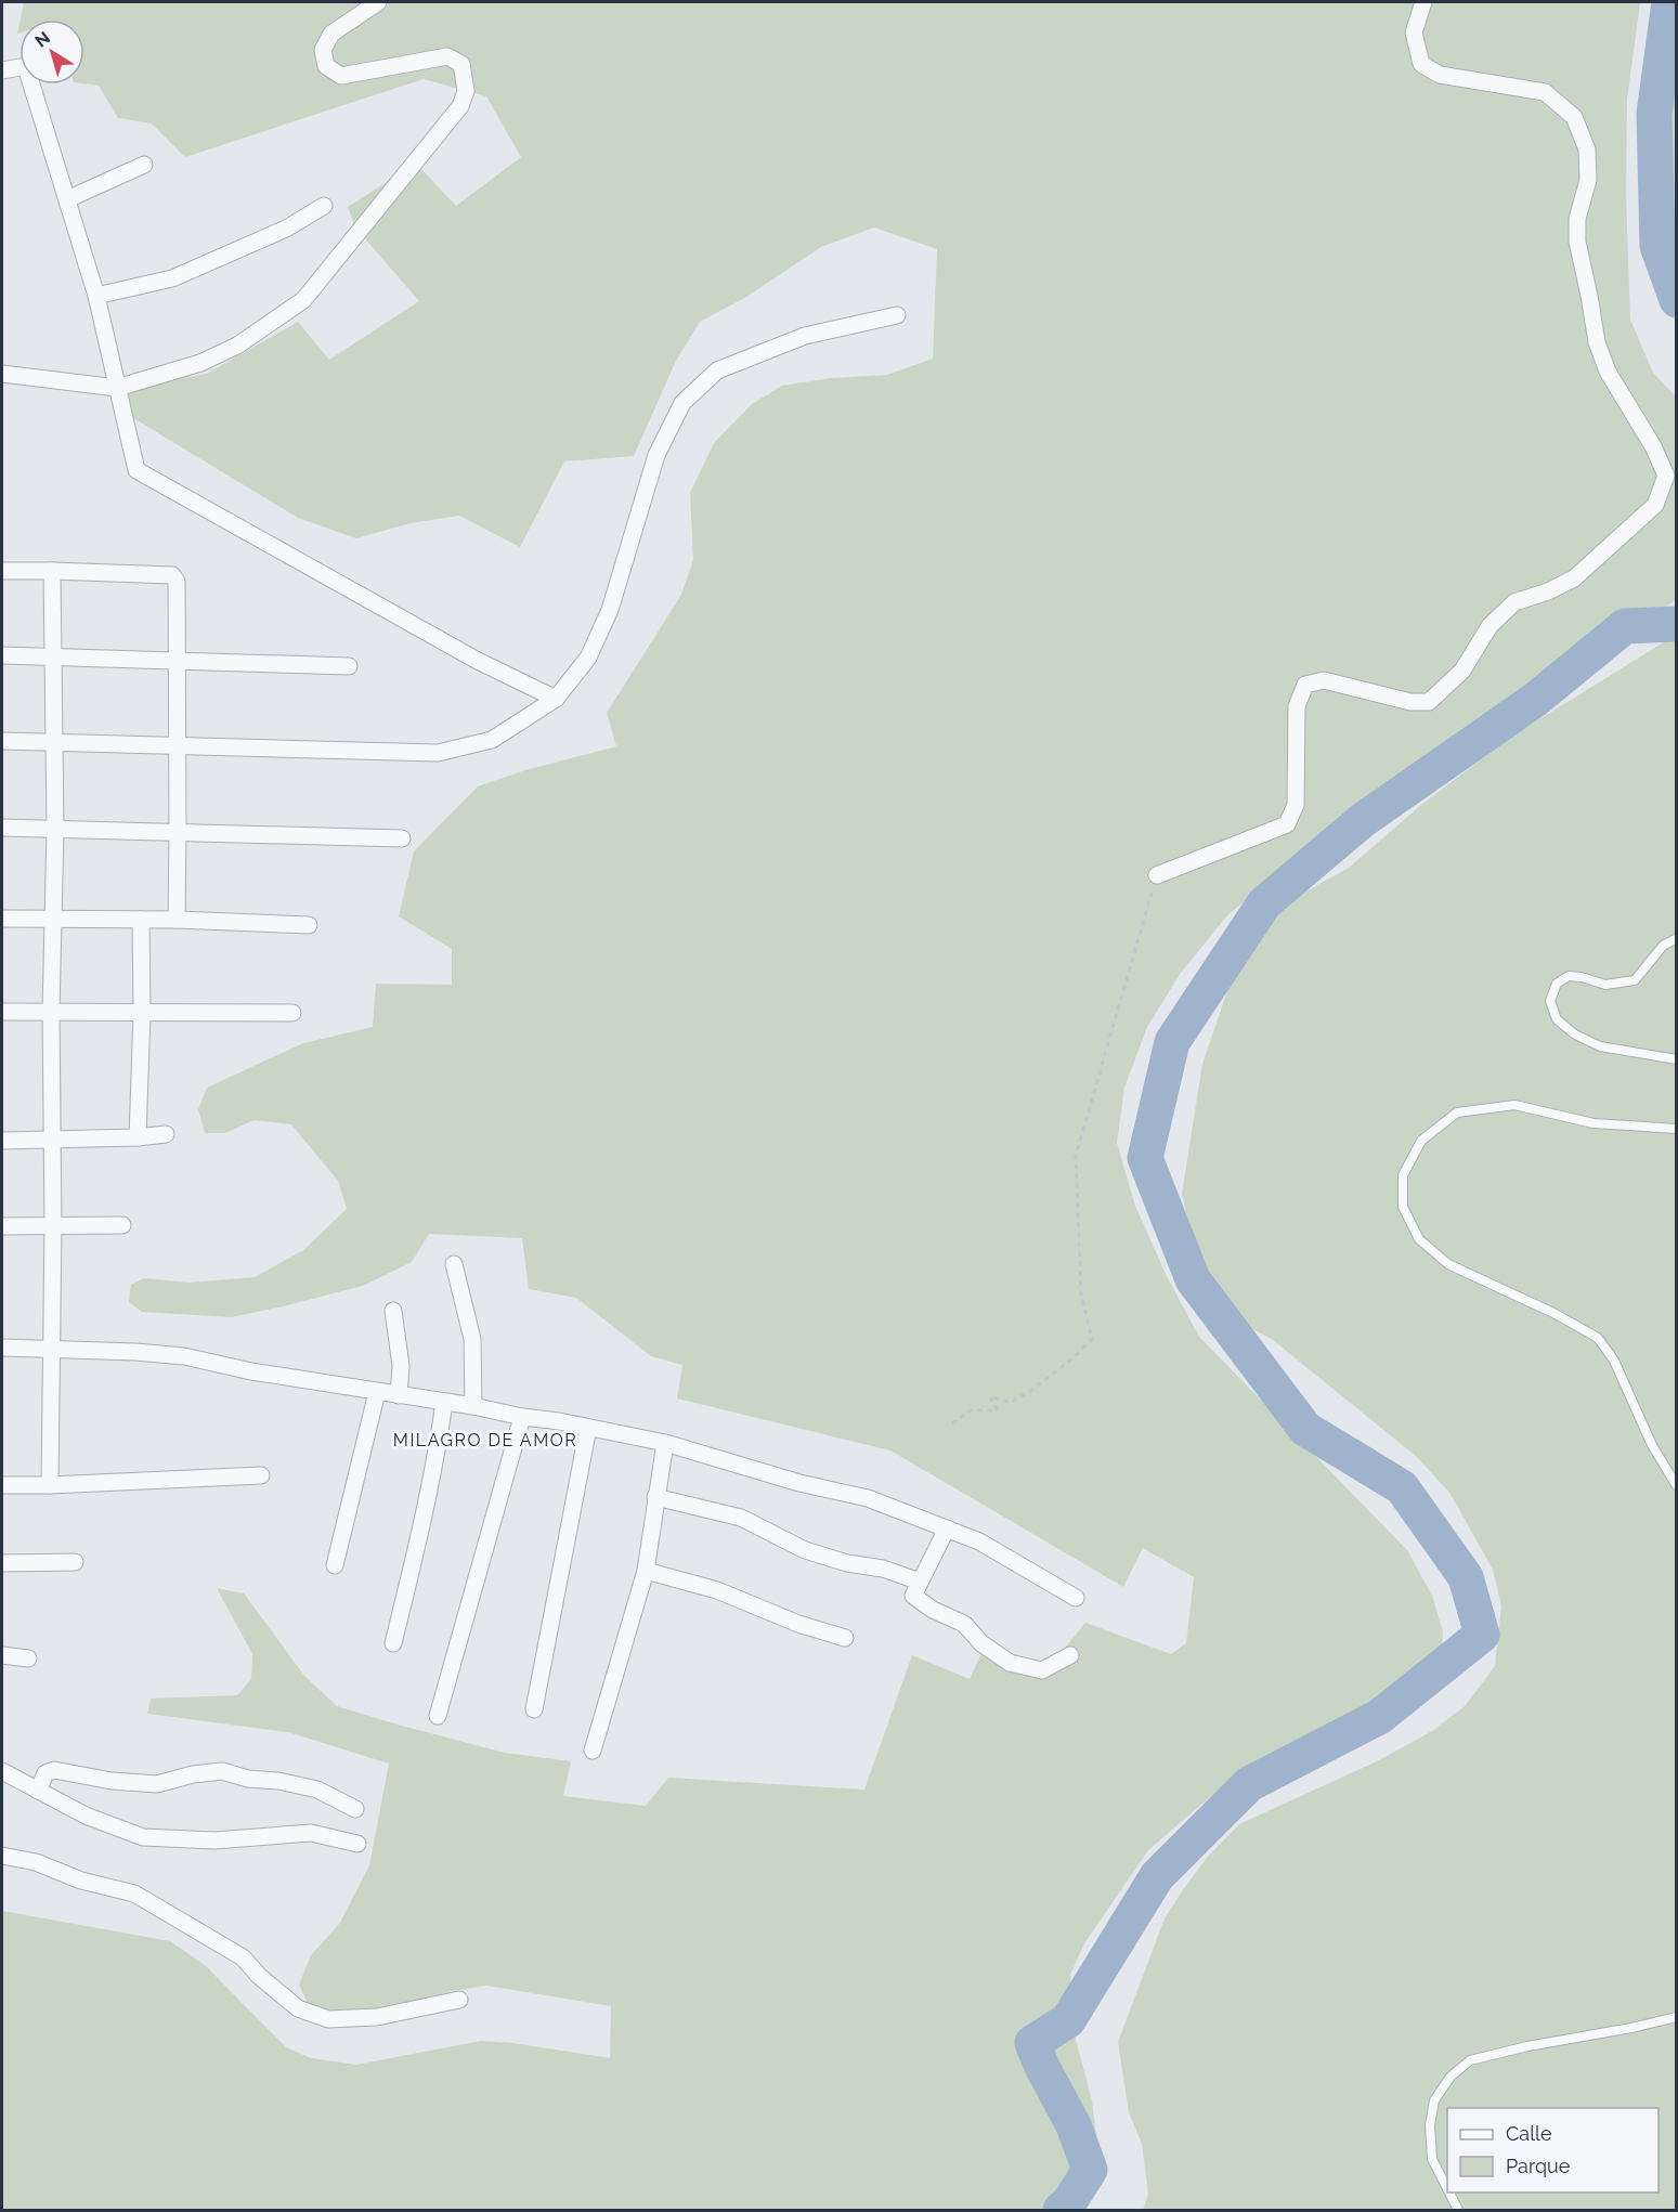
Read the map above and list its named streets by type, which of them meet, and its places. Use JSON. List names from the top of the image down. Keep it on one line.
{"districts":["MILAGRO DE AMOR"],"legend":["Calle","Parque"],"north":"top left"}
